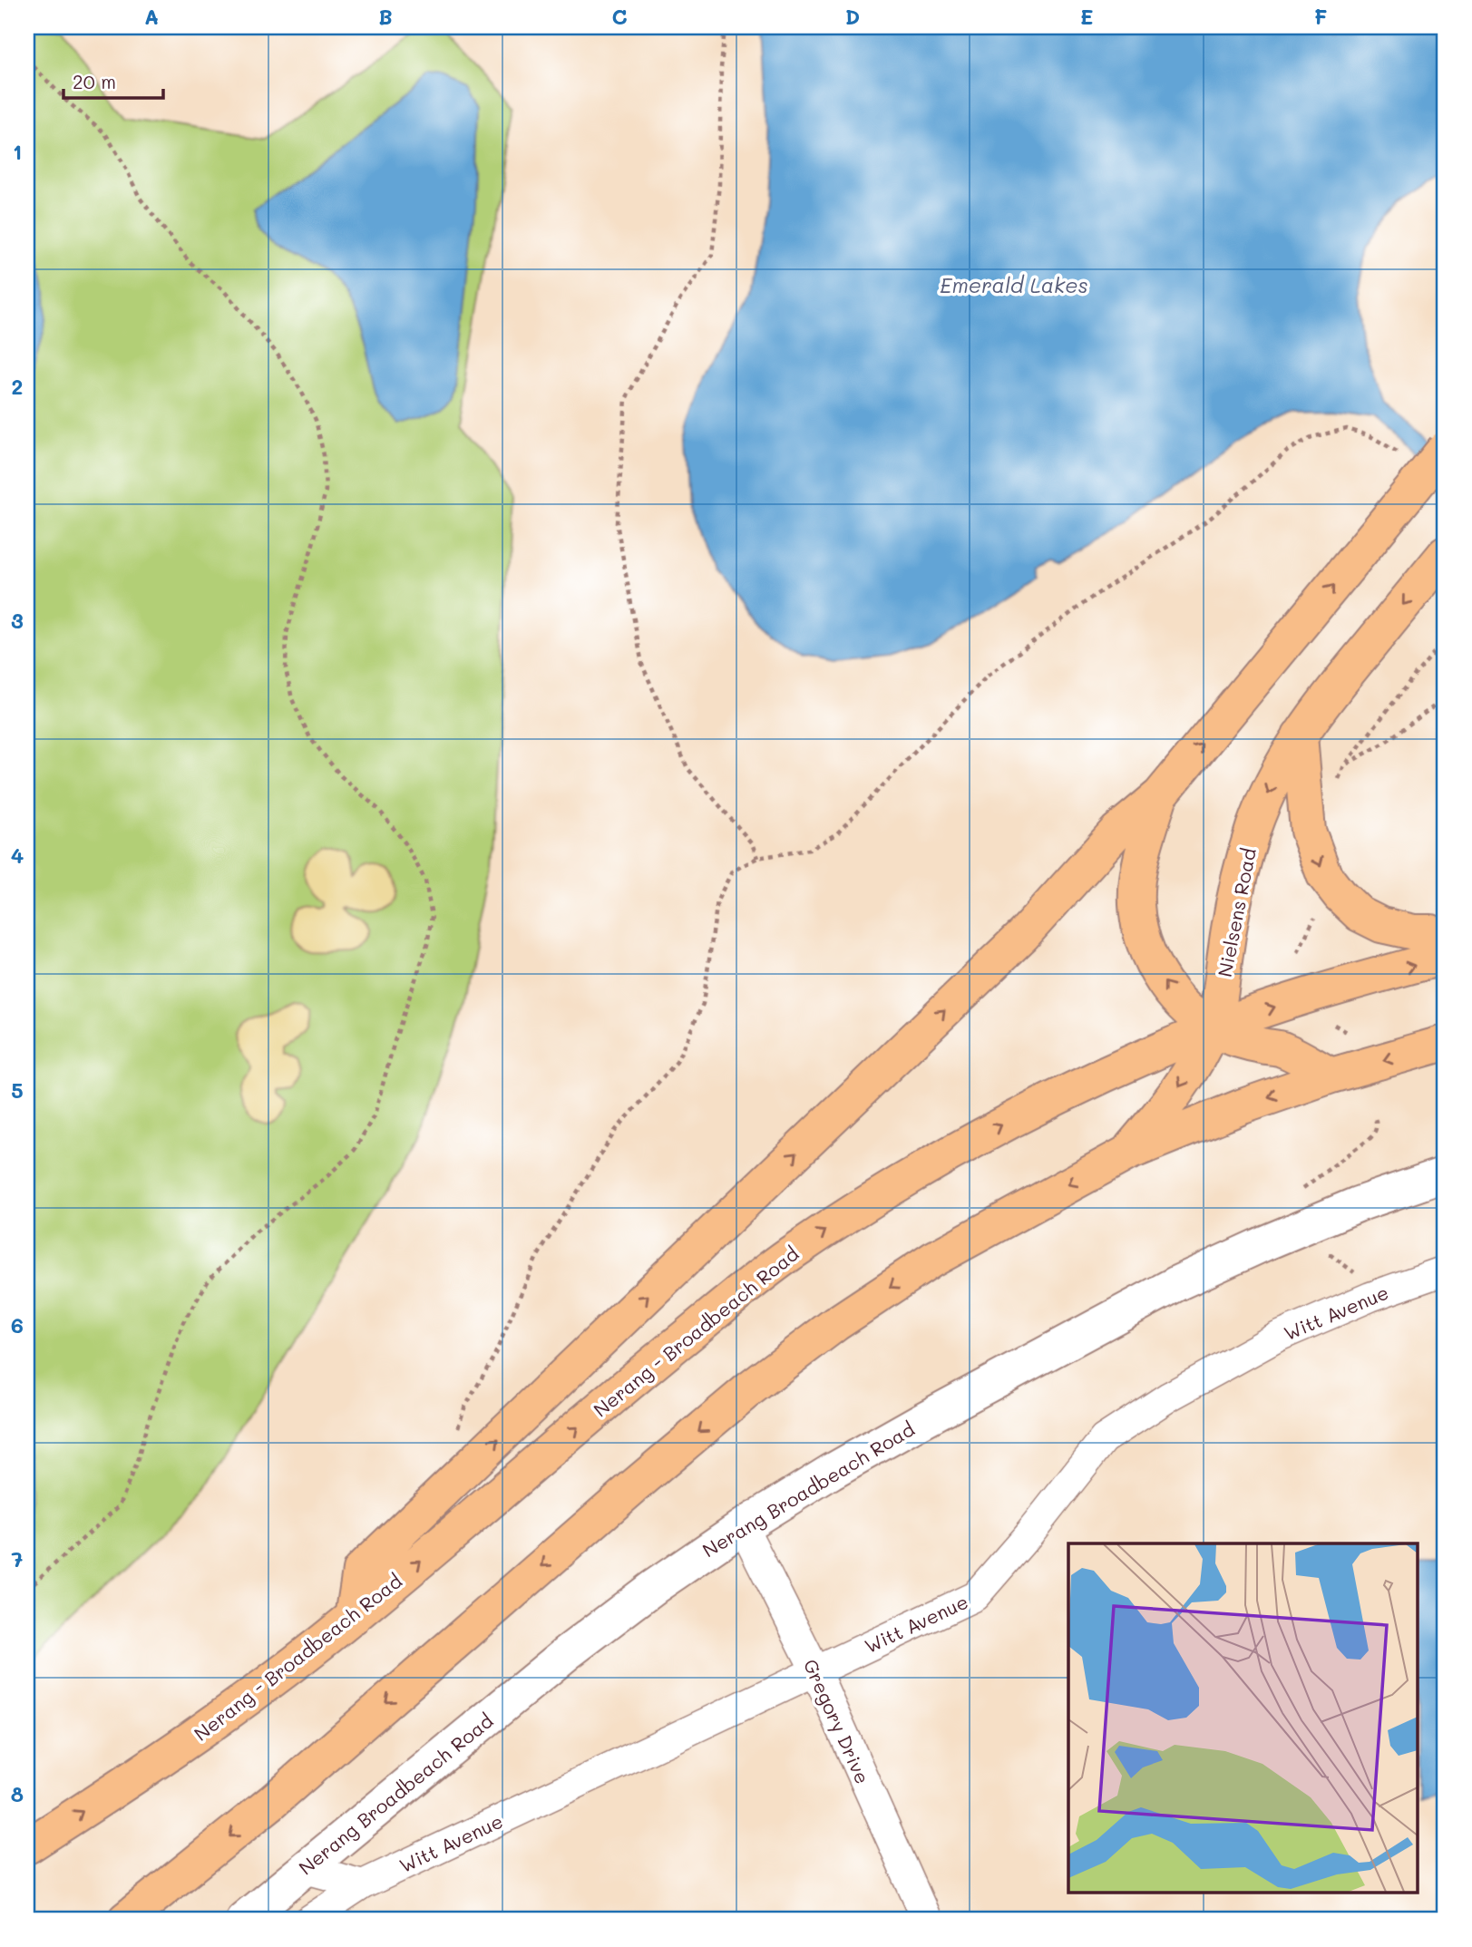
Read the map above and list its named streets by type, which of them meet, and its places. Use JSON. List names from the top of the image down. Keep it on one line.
{"streets":{"main road":["Nielsens Road","Nerang - Broadbeach Road"],"street":["Witt Avenue","Nerang Broadbeach Road","Gregory Drive"]},"crossings":[["Nielsens Road","Nerang - Broadbeach Road"],["Witt Avenue","Gregory Drive"],["Nerang Broadbeach Road","Gregory Drive"]],"water":["Emerald Lakes"],"scale_bar":"20 m","grid":{"columns":["A","B","C","D","E","F"],"rows":["1","2","3","4","5","6","7","8"]}}
